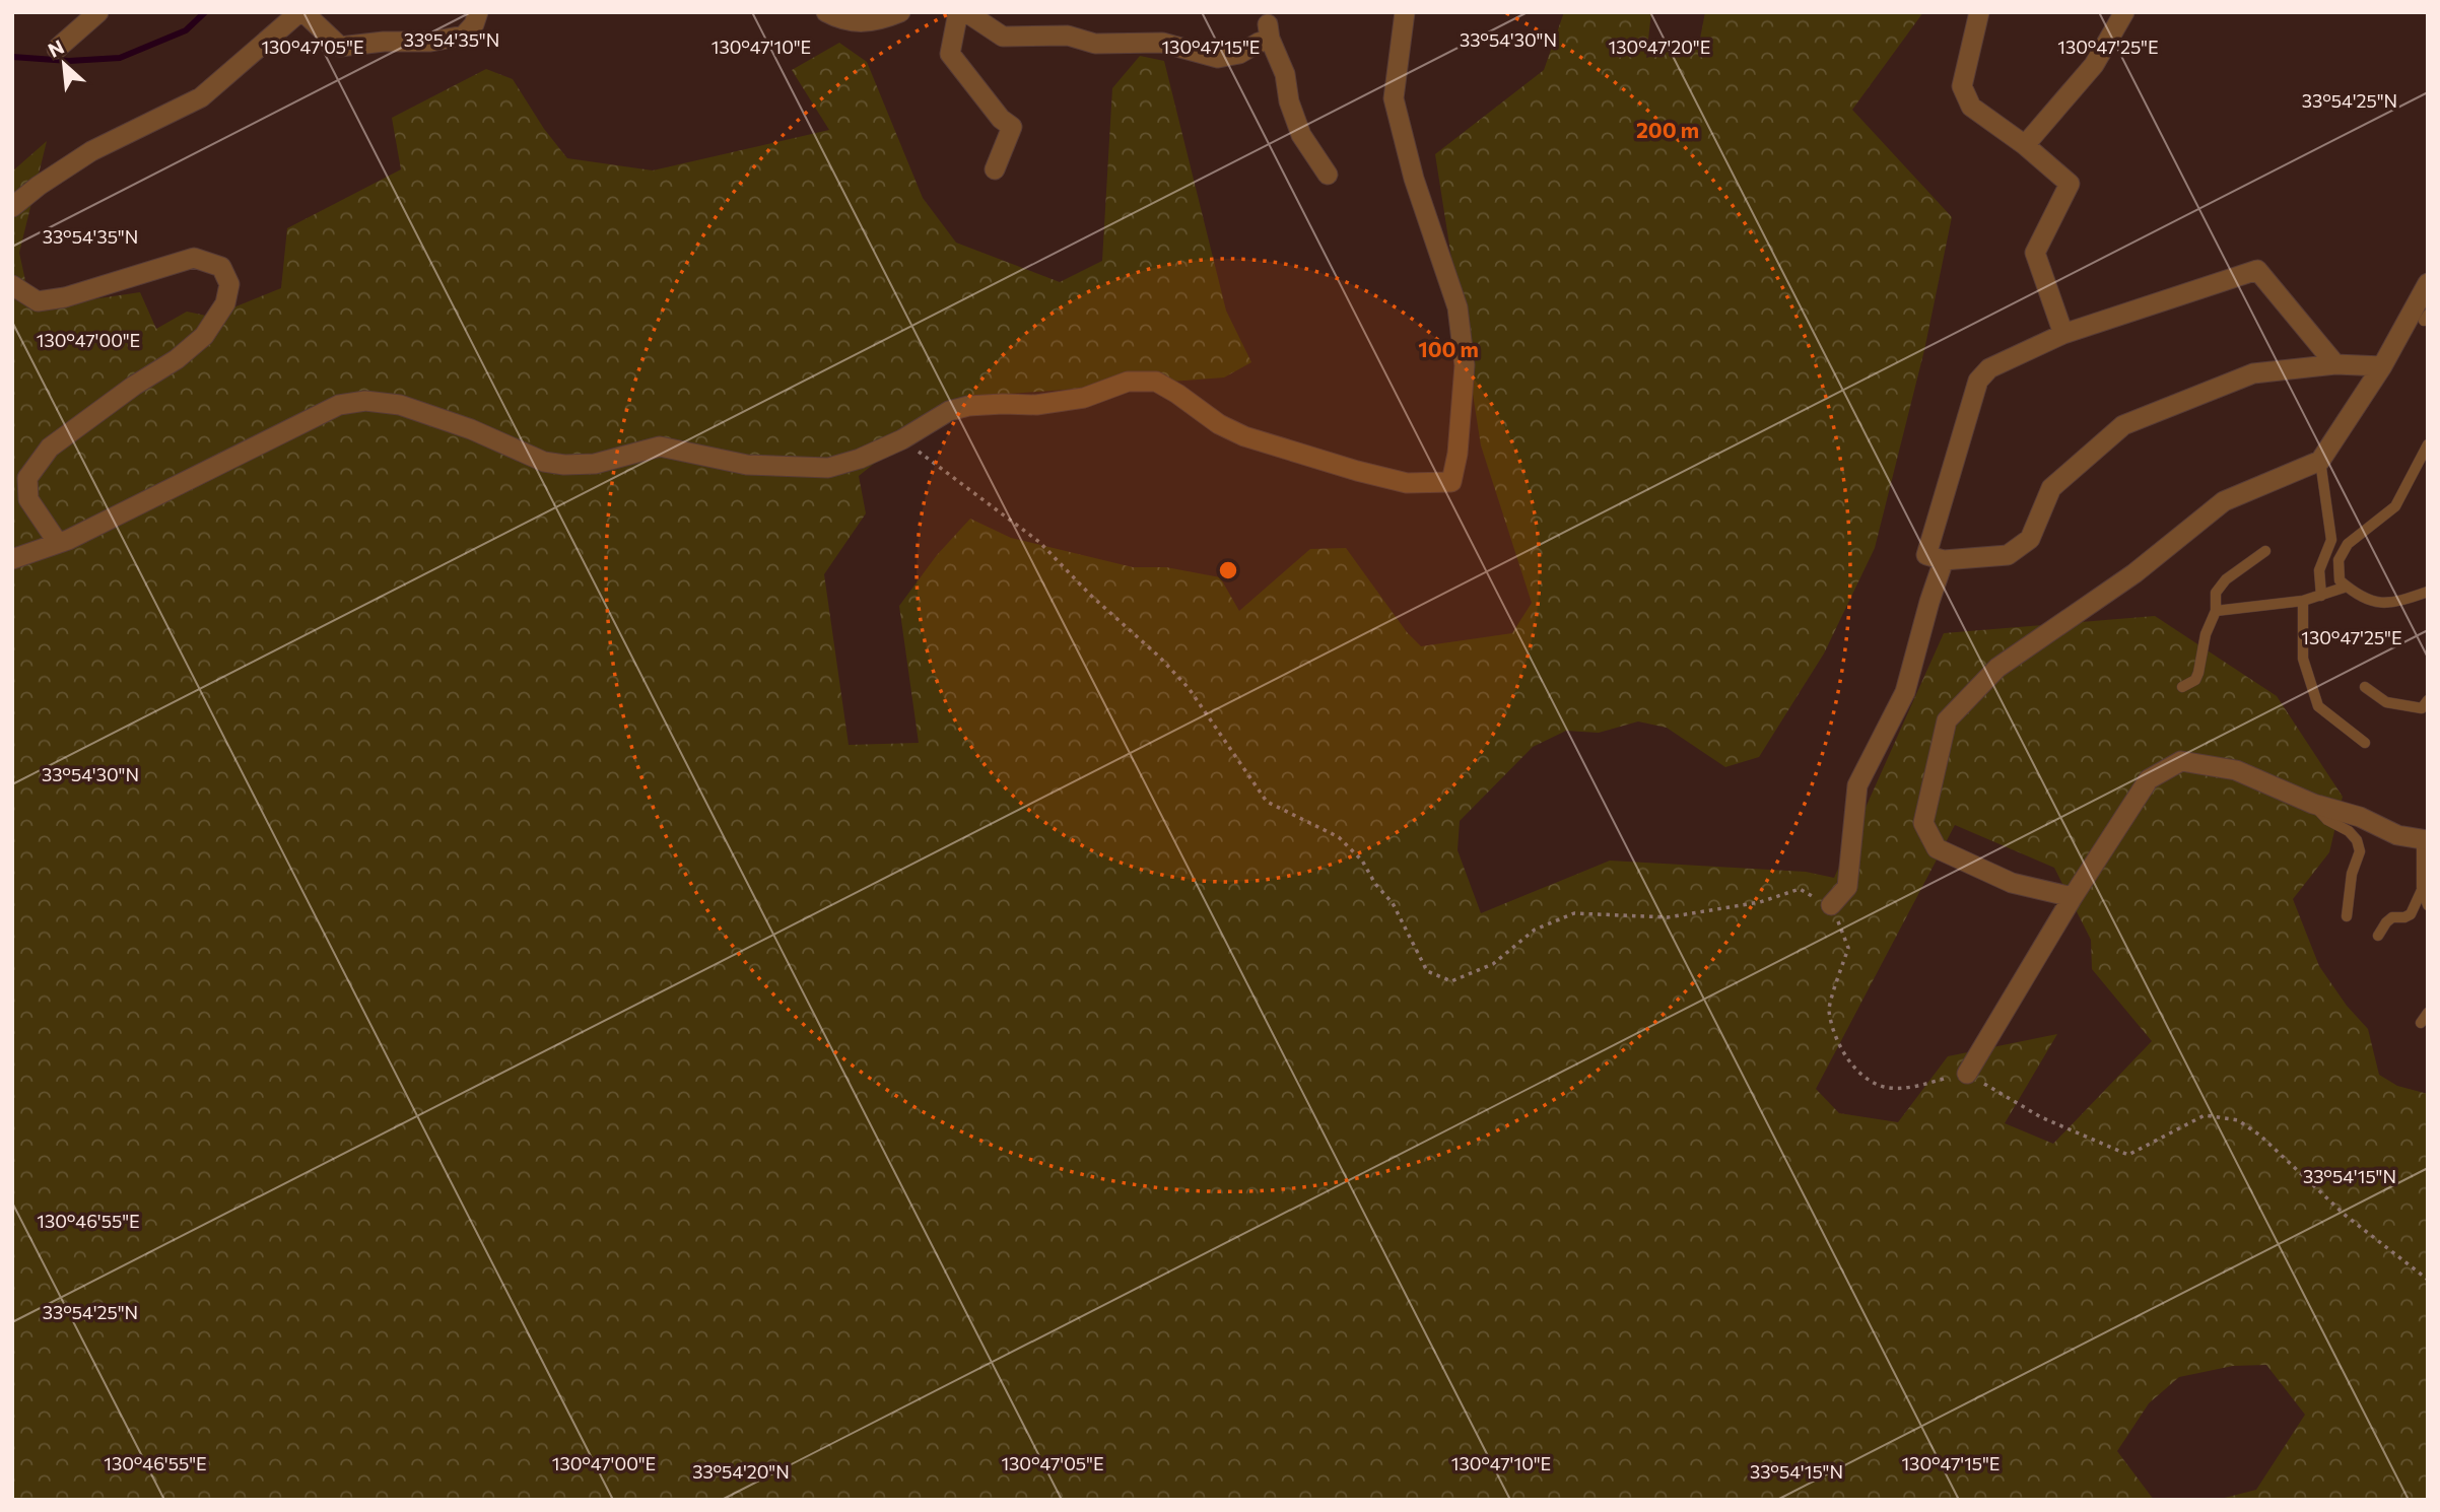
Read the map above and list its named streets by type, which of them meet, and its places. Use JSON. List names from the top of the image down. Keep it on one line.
{"north":"top left","coordinates":["33°54'35\"N","33°54'30\"N","130°47'05\"E","130°47'10\"E","130°47'15\"E","130°47'20\"E","130°47'25\"E","33°54'25\"N","130°47'00\"E","33°54'15\"N","130°46'55\"E","33°54'20\"N"],"rings":["200 m","100 m"]}
